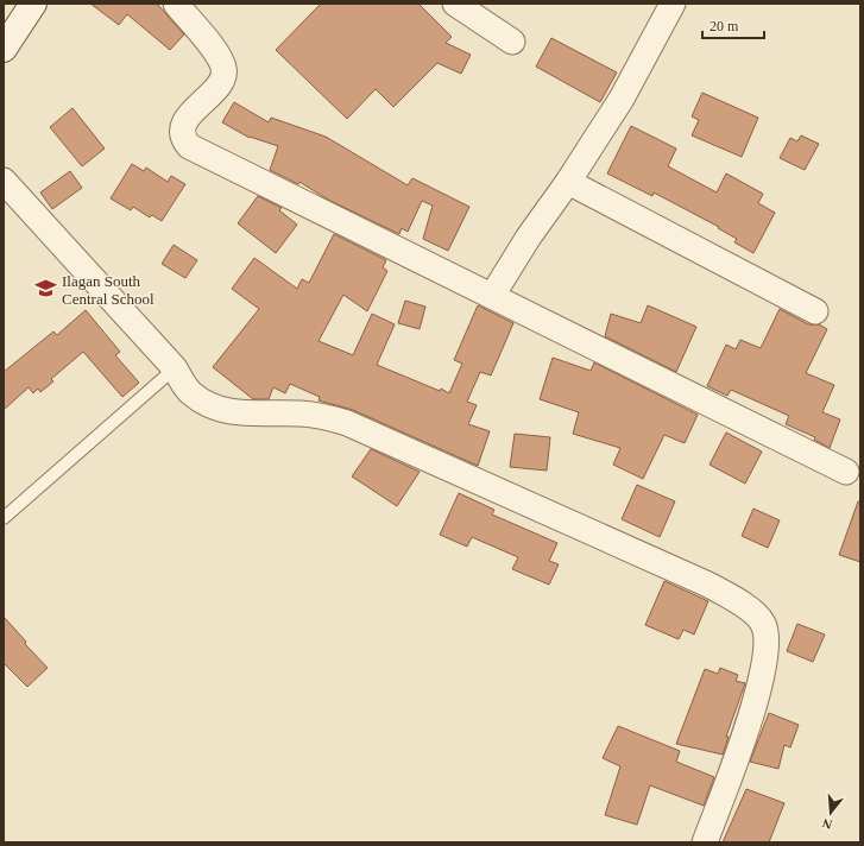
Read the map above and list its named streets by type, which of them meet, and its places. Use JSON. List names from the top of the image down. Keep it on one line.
{"places":{"school or university":["Ilagan South Central School"]},"scale_bar":"20 m","north":"bottom"}
